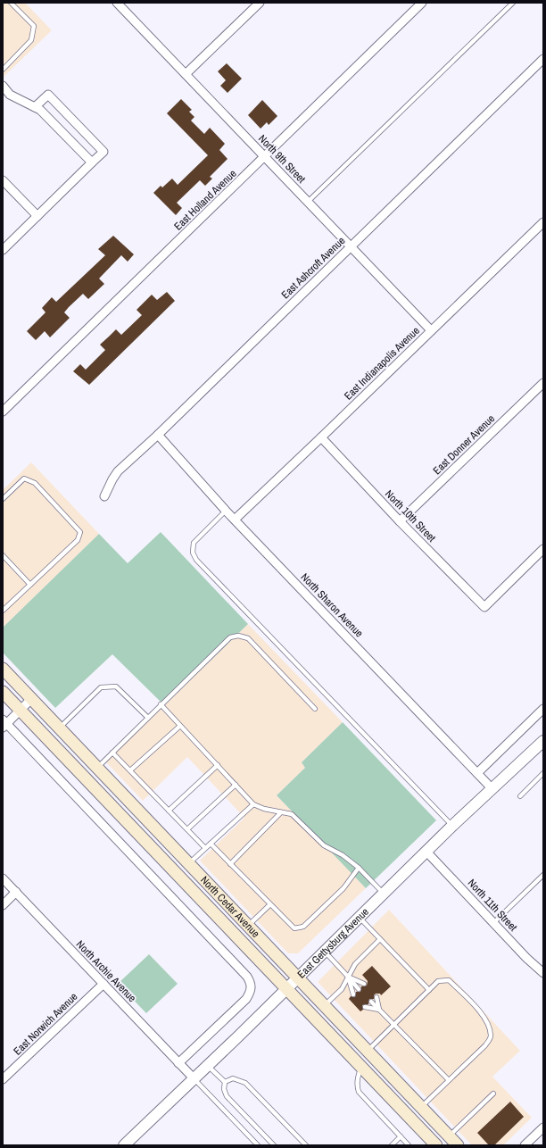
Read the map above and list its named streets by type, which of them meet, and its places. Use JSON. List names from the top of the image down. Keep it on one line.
{"streets":{"main road":["North Cedar Avenue"],"street":["North 9th Street","East Holland Avenue","East Ashcroft Avenue","East Indianapolis Avenue","East Donner Avenue","North 10th Street","North Sharon Avenue","North 11th Street","East Gettysburg Avenue","North Archie Avenue","East Norwich Avenue"]},"crossings":[["North 9th Street","East Holland Avenue"],["North 9th Street","East Ashcroft Avenue"],["North 9th Street","East Indianapolis Avenue"],["East Ashcroft Avenue","North Sharon Avenue"],["East Indianapolis Avenue","North 10th Street"],["East Indianapolis Avenue","North Sharon Avenue"],["East Donner Avenue","North 10th Street"],["North Sharon Avenue","East Gettysburg Avenue"],["North 11th Street","East Gettysburg Avenue"],["North Cedar Avenue","East Gettysburg Avenue"],["East Gettysburg Avenue","North Archie Avenue"],["North Archie Avenue","East Norwich Avenue"]]}
